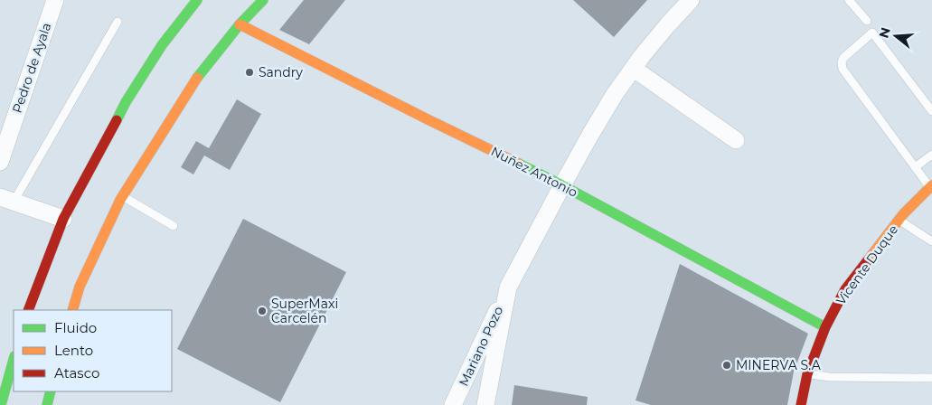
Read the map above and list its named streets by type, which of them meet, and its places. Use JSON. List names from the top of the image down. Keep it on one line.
{"streets":{"street":["Pedro de Ayala","Nuñez Antonio","Vicente Duque","Mariano Pozo"]},"crossings":[["Nuñez Antonio","Vicente Duque"]],"places":["Sandry","SuperMaxi Carcelén","MINERVA S.A"],"legend":["Fluido","Lento","Atasco"],"north":"left"}
